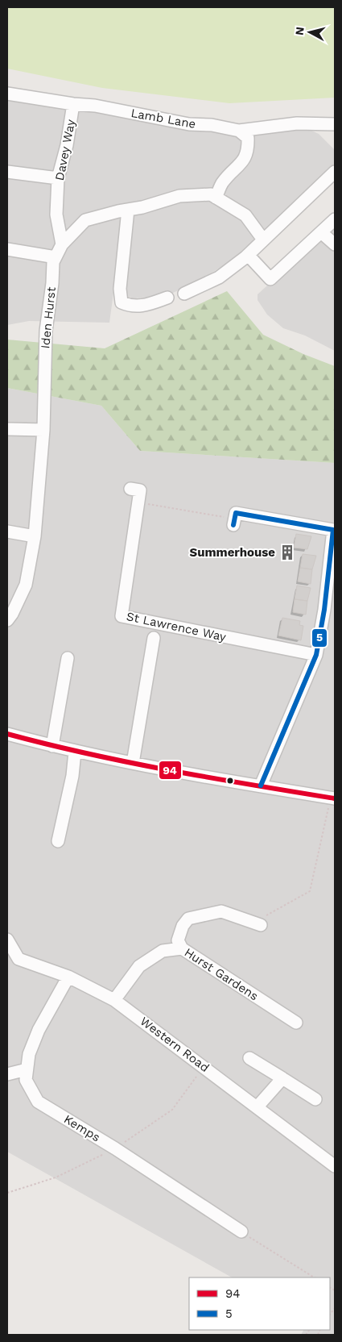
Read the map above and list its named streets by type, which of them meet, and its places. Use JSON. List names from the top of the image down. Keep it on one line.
{"streets":{"street":["Lamb Lane","Davey Way","Iden Hurst","St Lawrence Way","Hurst Gardens","Western Road","Kemps"]},"crossings":[["Lamb Lane","Davey Way"],["Davey Way","Iden Hurst"],["Hurst Gardens","Western Road"],["Western Road","Kemps"]],"places":{"building":["Summerhouse"]},"lines":["transit line 5","transit line 94"],"legend":["94","5"],"north":"left"}
